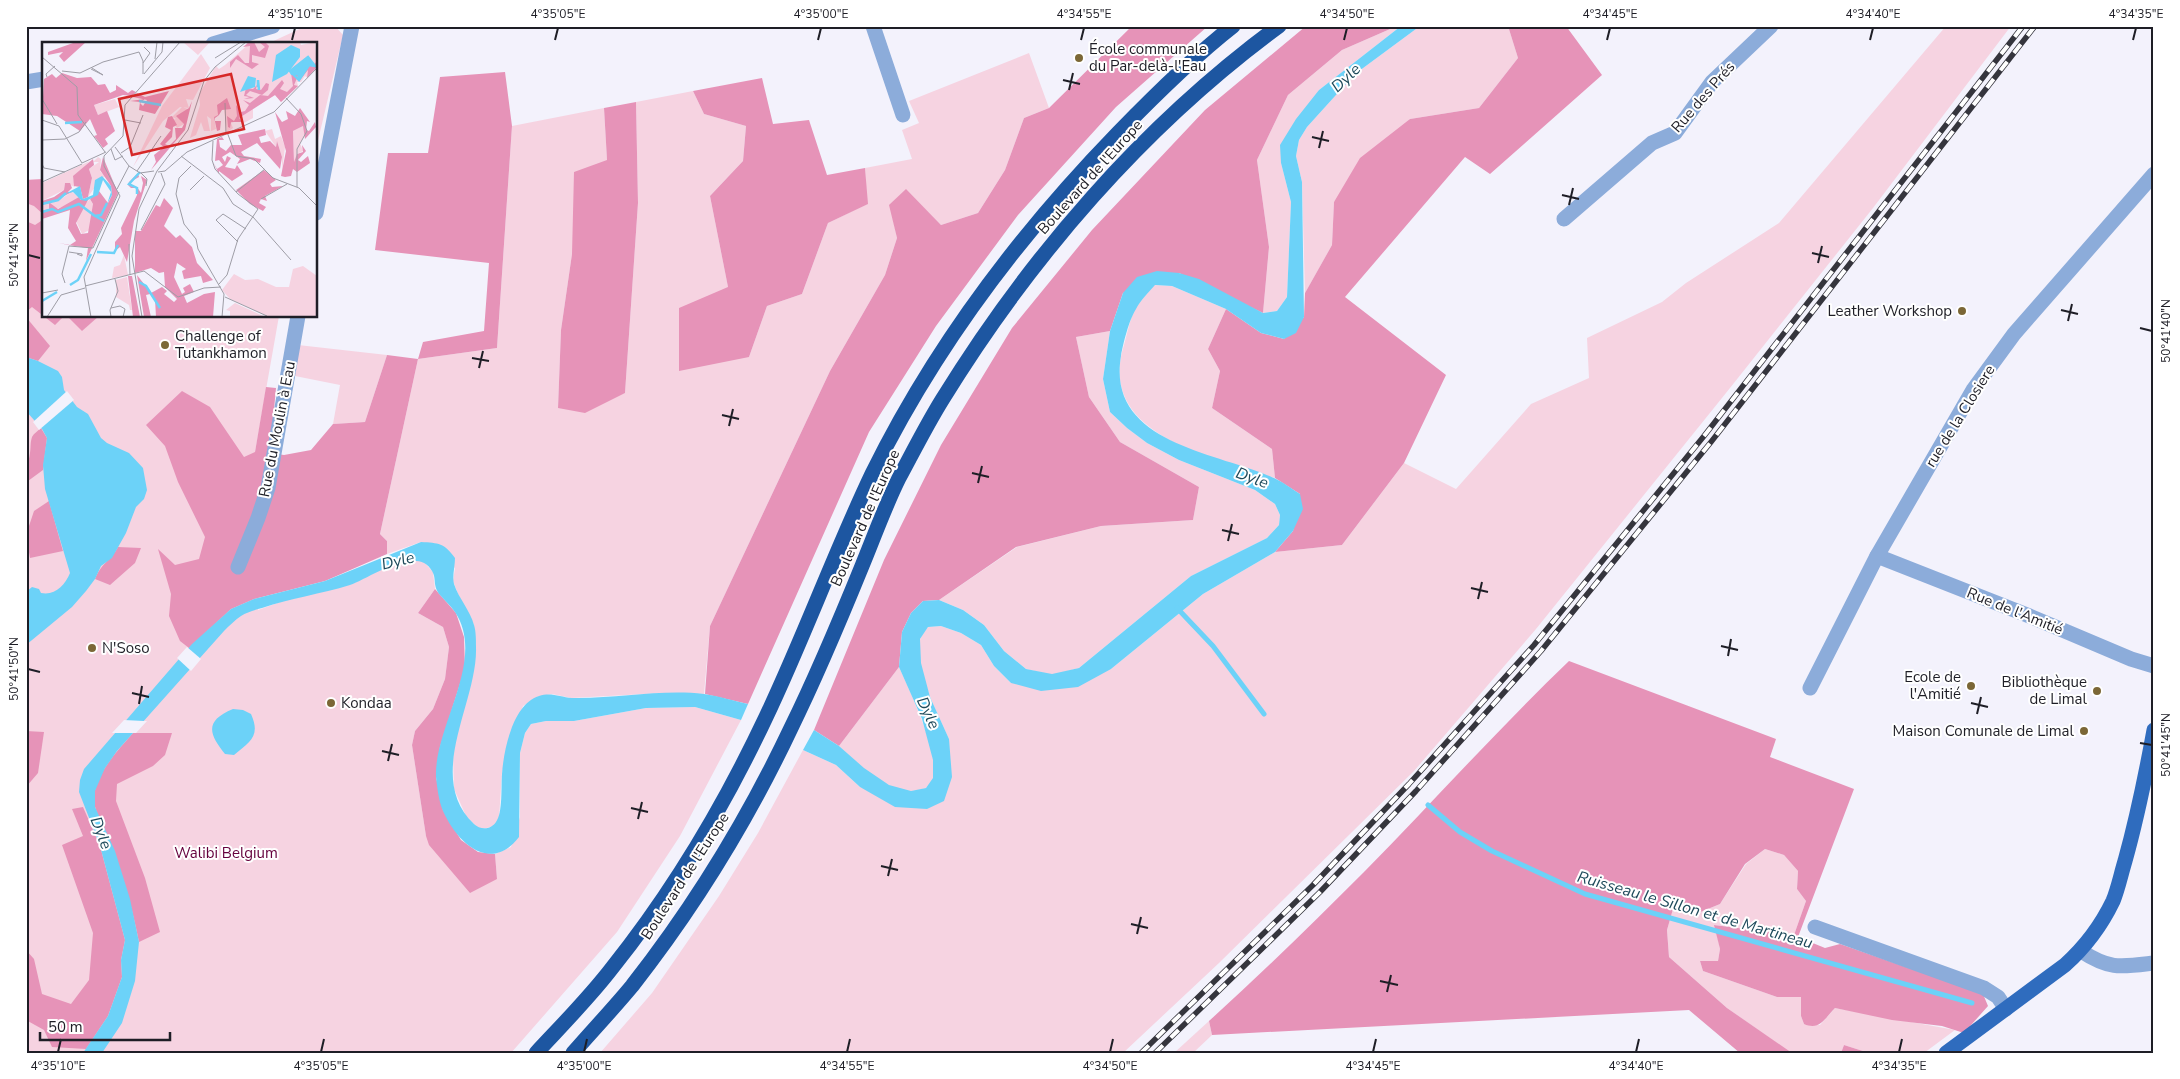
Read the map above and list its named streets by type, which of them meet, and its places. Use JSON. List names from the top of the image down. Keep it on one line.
{"streets":{"highway":["Boulevard de l'Europe"],"street":["Rue des Prés","rue de la Closiere","Rue du Moulin à Eau","Rue de l'Amitié"]},"crossings":[["rue de la Closiere","Rue de l'Amitié"]],"water":["Dyle","Ruisseau le Sillon et de Martineau"],"parks":["Walibi Belgium"],"places":["École communale du Par-delà-l'Eau","Leather Workshop","Challenge of Tutankhamon","N'Soso","Ecole de l'Amitié","Bibliothèque de Limal","Kondaa","Maison Comunale de Limal"],"scale_bar":"50 m","coordinates":["4°35'10\"E","4°35'05\"E","4°35'00\"E","4°34'55\"E","4°34'50\"E","4°34'45\"E","4°34'40\"E","4°34'35\"E","50°41'45\"N","50°41'40\"N","50°41'50\"N"]}
